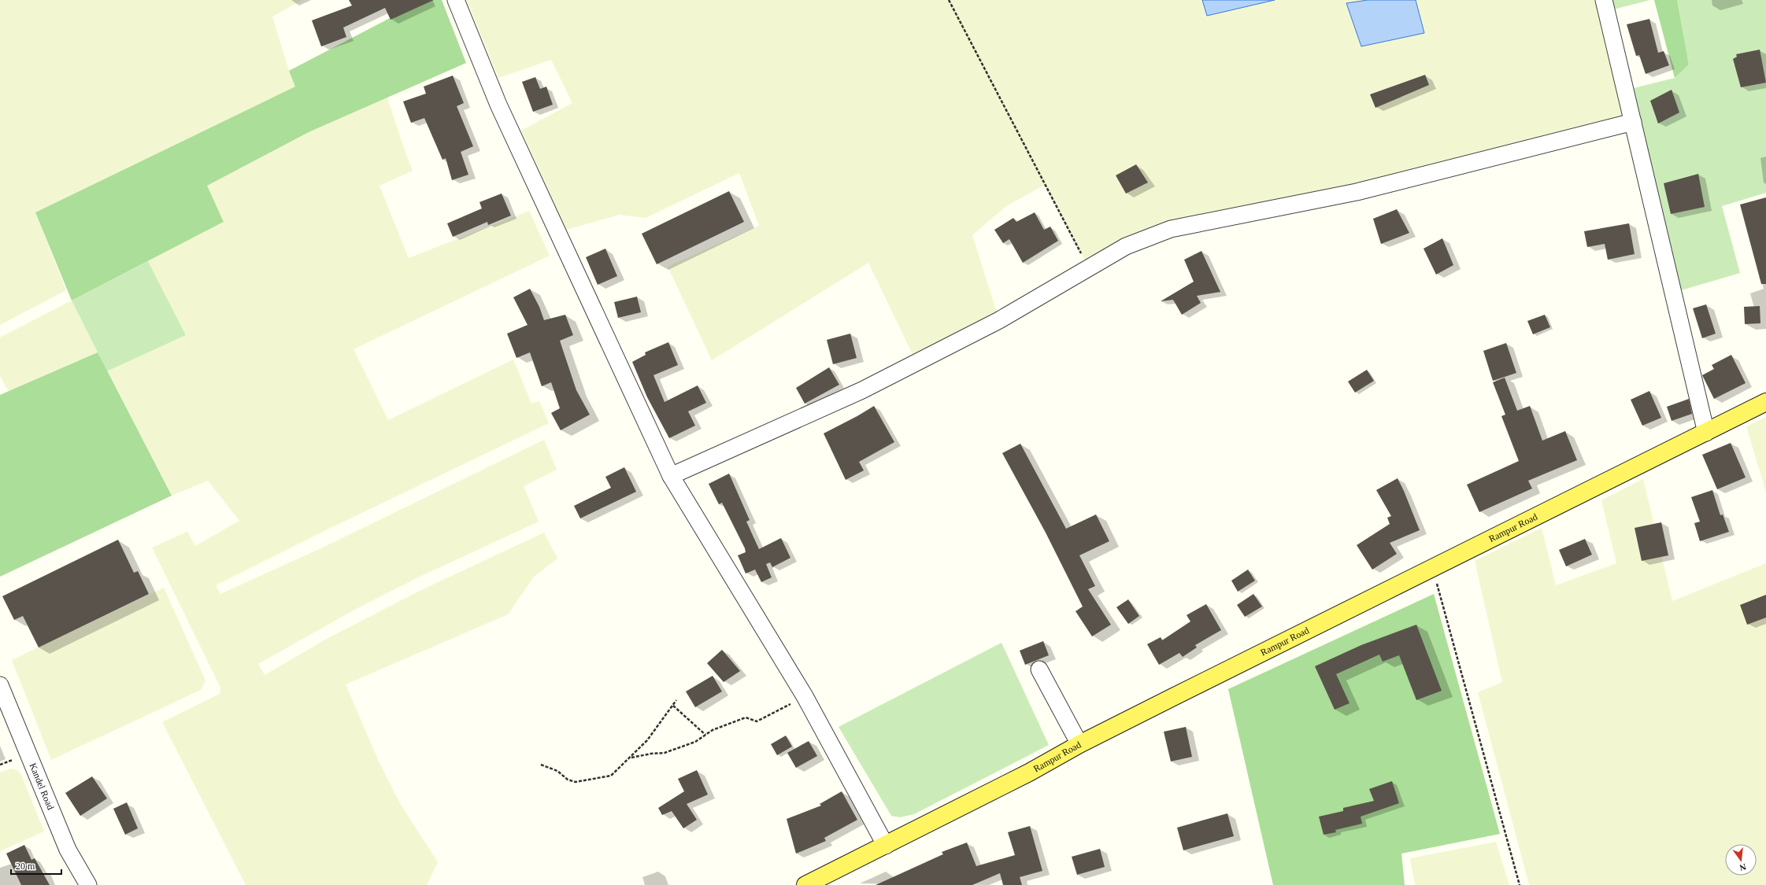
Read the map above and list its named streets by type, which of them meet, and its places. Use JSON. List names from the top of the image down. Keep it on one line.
{"streets":{"main road":["Rampur Road"],"street":["Kandel Road"]},"scale_bar":"20 m","north":"bottom"}
